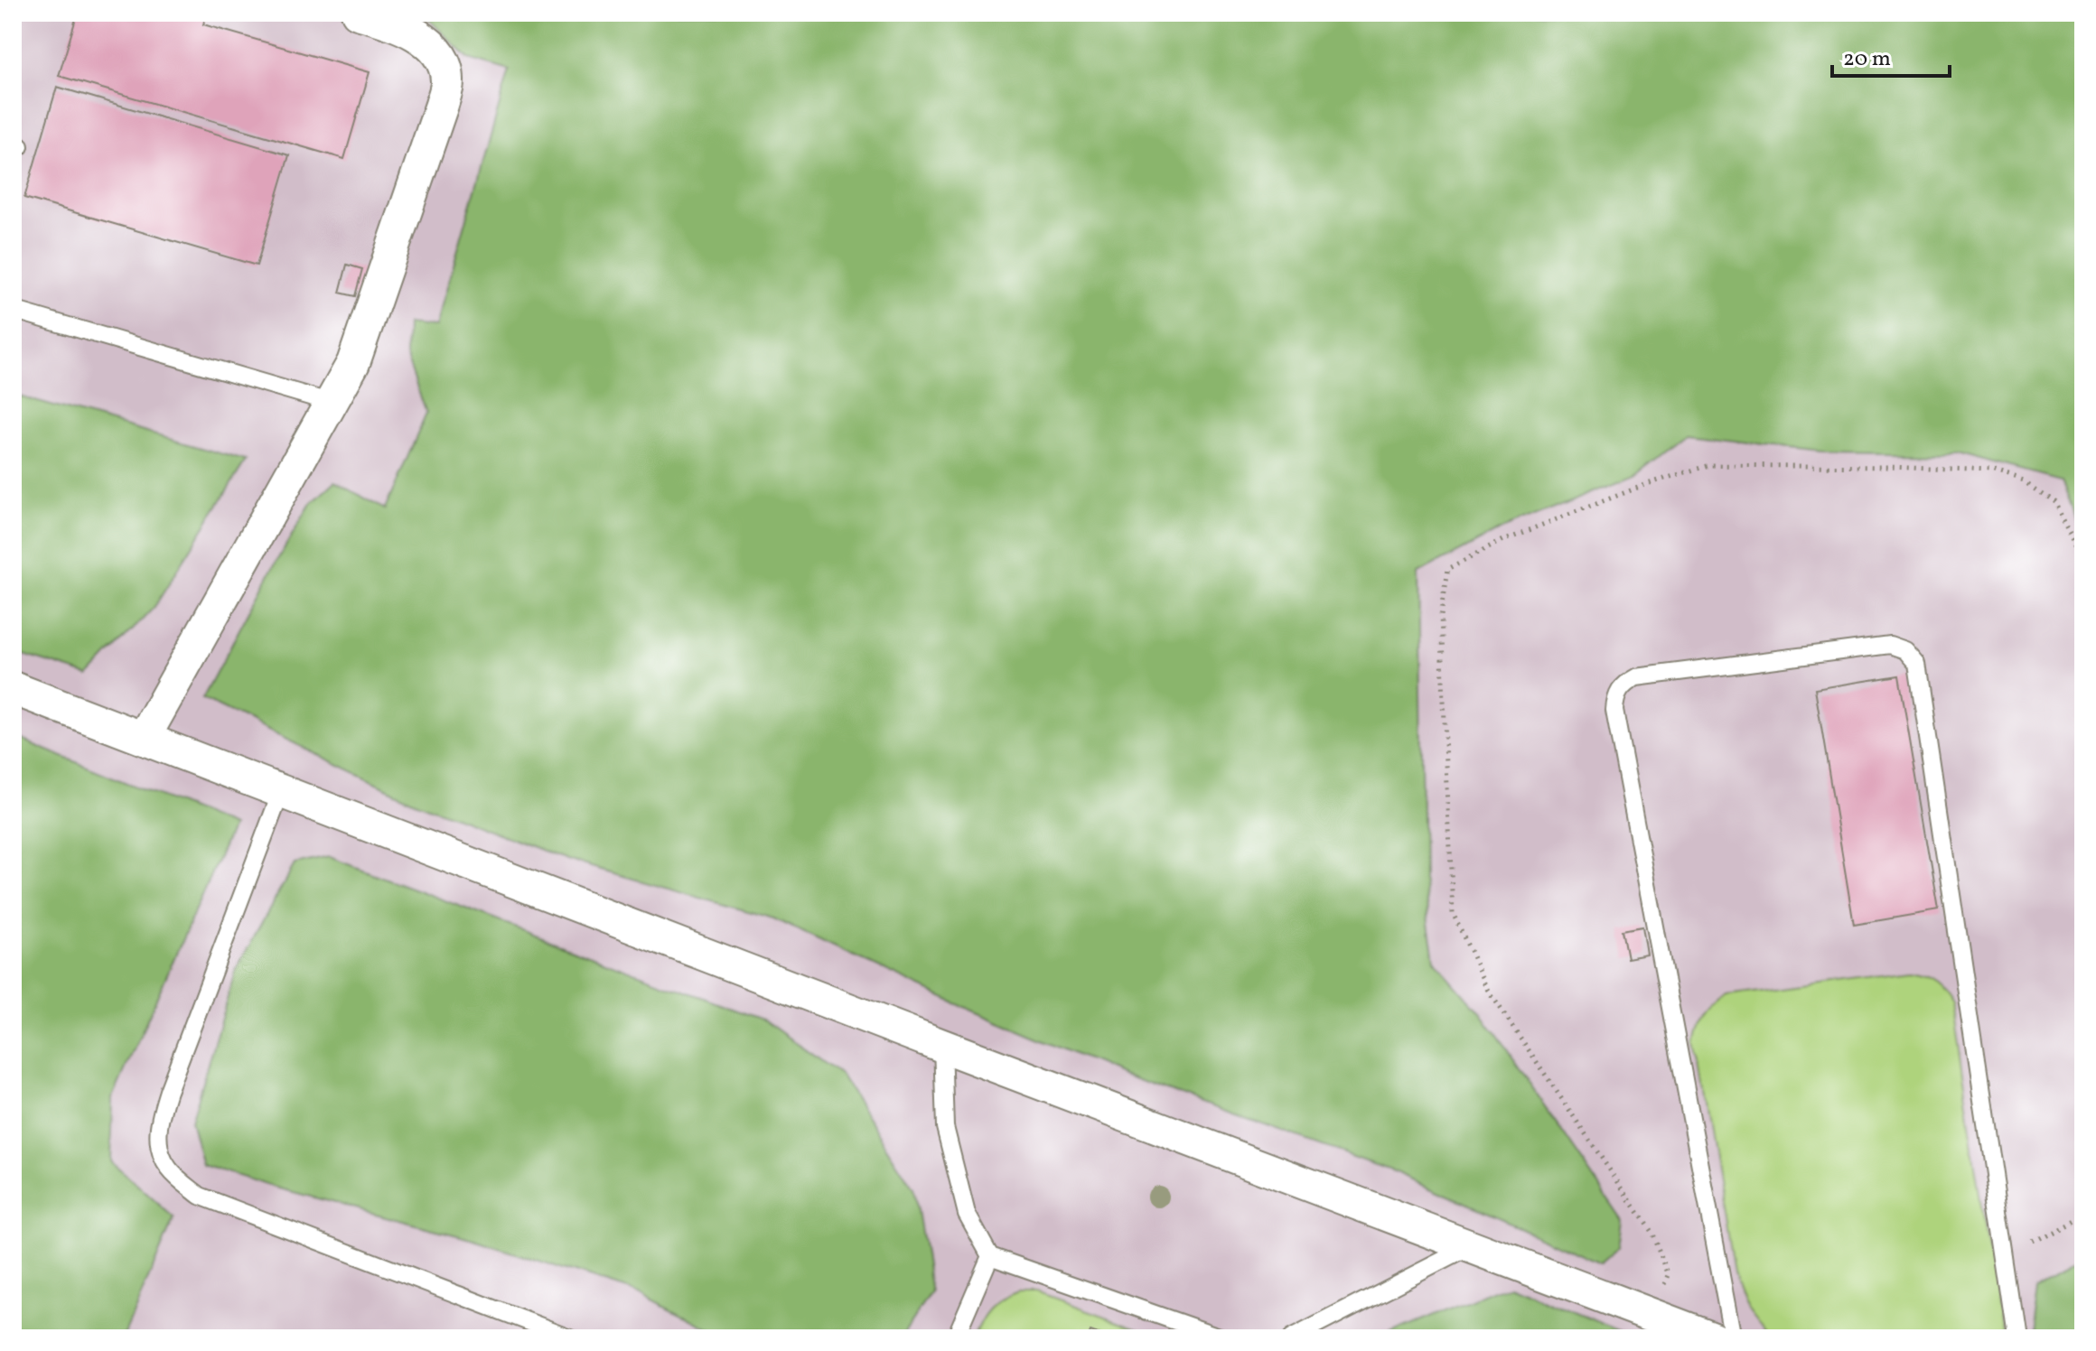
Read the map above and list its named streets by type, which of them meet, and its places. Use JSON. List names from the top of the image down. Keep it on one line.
{"scale_bar":"20 m"}
